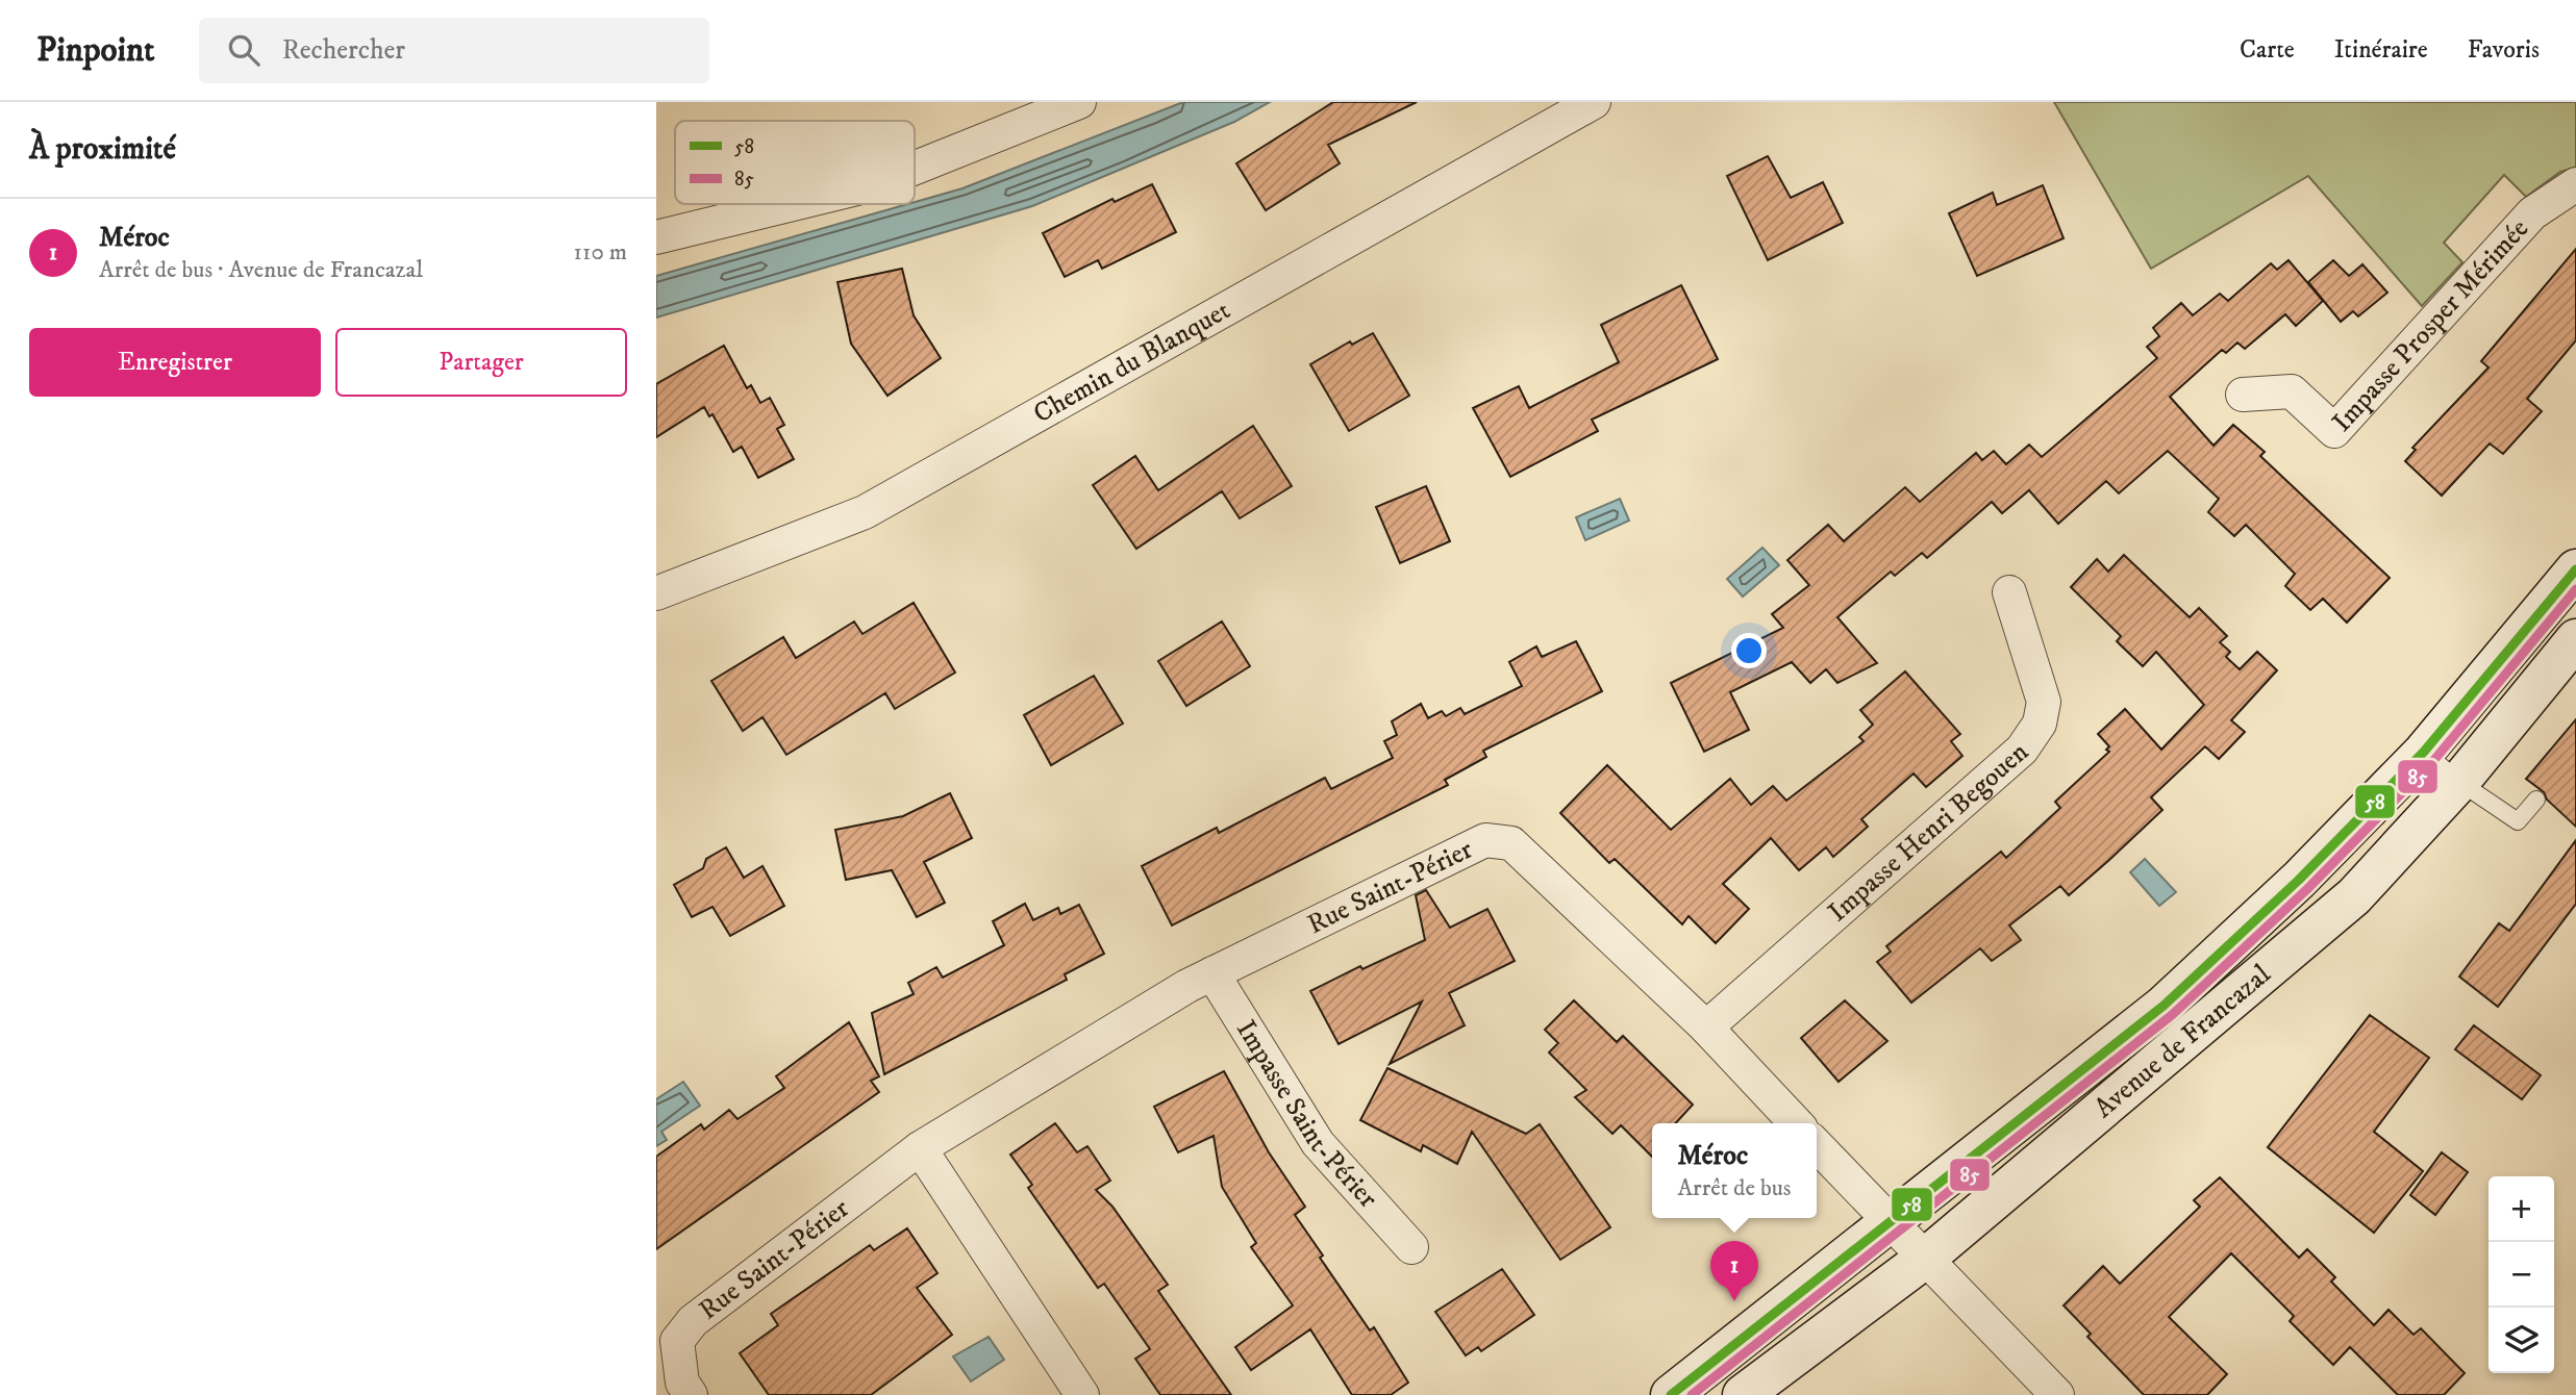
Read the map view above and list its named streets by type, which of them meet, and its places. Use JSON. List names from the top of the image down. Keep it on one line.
{"streets":{"main road":["Avenue de Francazal"],"street":["Impasse Prosper Mérimée","Chemin du Blanquet","Impasse Henri Begouen","Rue Saint-Périer","Impasse Saint-Périer"]},"crossings":[["Impasse Henri Begouen","Rue Saint-Périer"],["Rue Saint-Périer","Impasse Saint-Périer"]],"lines":["transit line 58","transit line 85"],"legend":["58","85"],"page":{"header":"Pinpoint","search":"Rechercher","nav":["Carte","Itinéraire","Favoris"],"heading":"À proximité","list":[{"mark":"1","name":"Méroc","note":"Arrêt de bus · Avenue de Francazal","value":"110 m"}],"buttons":["Enregistrer","Partager"],"popup":["Méroc","Arrêt de bus"],"map_buttons":["+","−"],"pins":"1"}}
